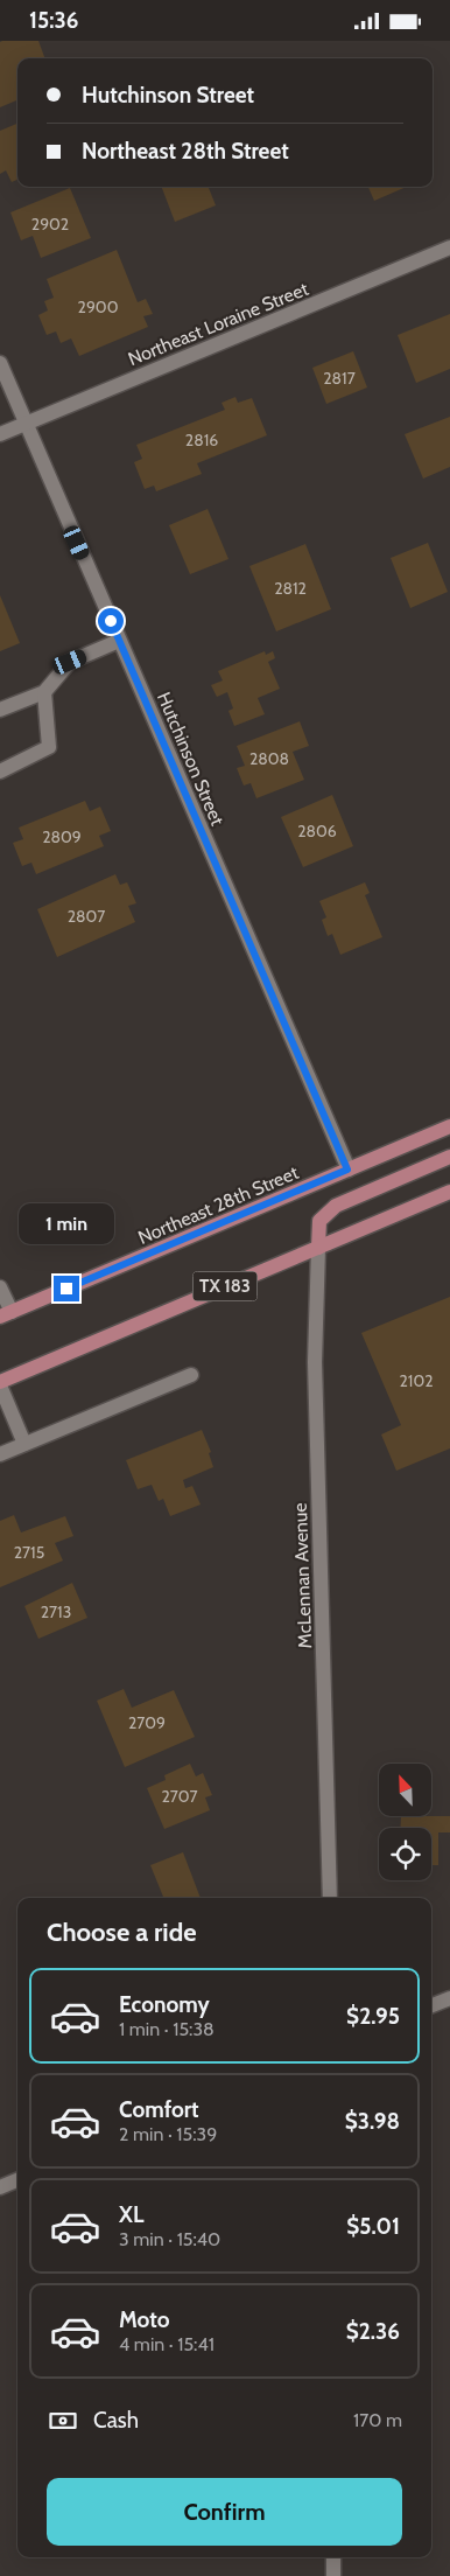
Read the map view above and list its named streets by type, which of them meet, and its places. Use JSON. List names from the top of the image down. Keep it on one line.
{"streets":{"main road":["Northeast 28th Street","TX 183"],"street":["Northeast Loraine Street","Hutchinson Street","McLennan Avenue"]},"crossings":[["Northeast Loraine Street","Hutchinson Street"],["Hutchinson Street","Northeast 28th Street"],["TX 183","McLennan Avenue"]],"house_numbers":["2902","2900","2817","2816","2812","2808","2806","2809","2807","2102","2715","2713","2709","2707"],"north":"top left","page":{"status":"15:36","banner":["Hutchinson Street","Northeast 28th Street"],"bubble":"1 min","heading":"Choose a ride","list":[{"name":"Economy","note":"1 min · 15:38","value":"$2.95"},{"name":"Comfort","note":"2 min · 15:39","value":"$3.98"},{"name":"XL","note":"3 min · 15:40","value":"$5.01"},{"name":"Moto","note":"4 min · 15:41","value":"$2.36"}],"pay":["Cash","170 m"],"buttons":"Confirm"}}
